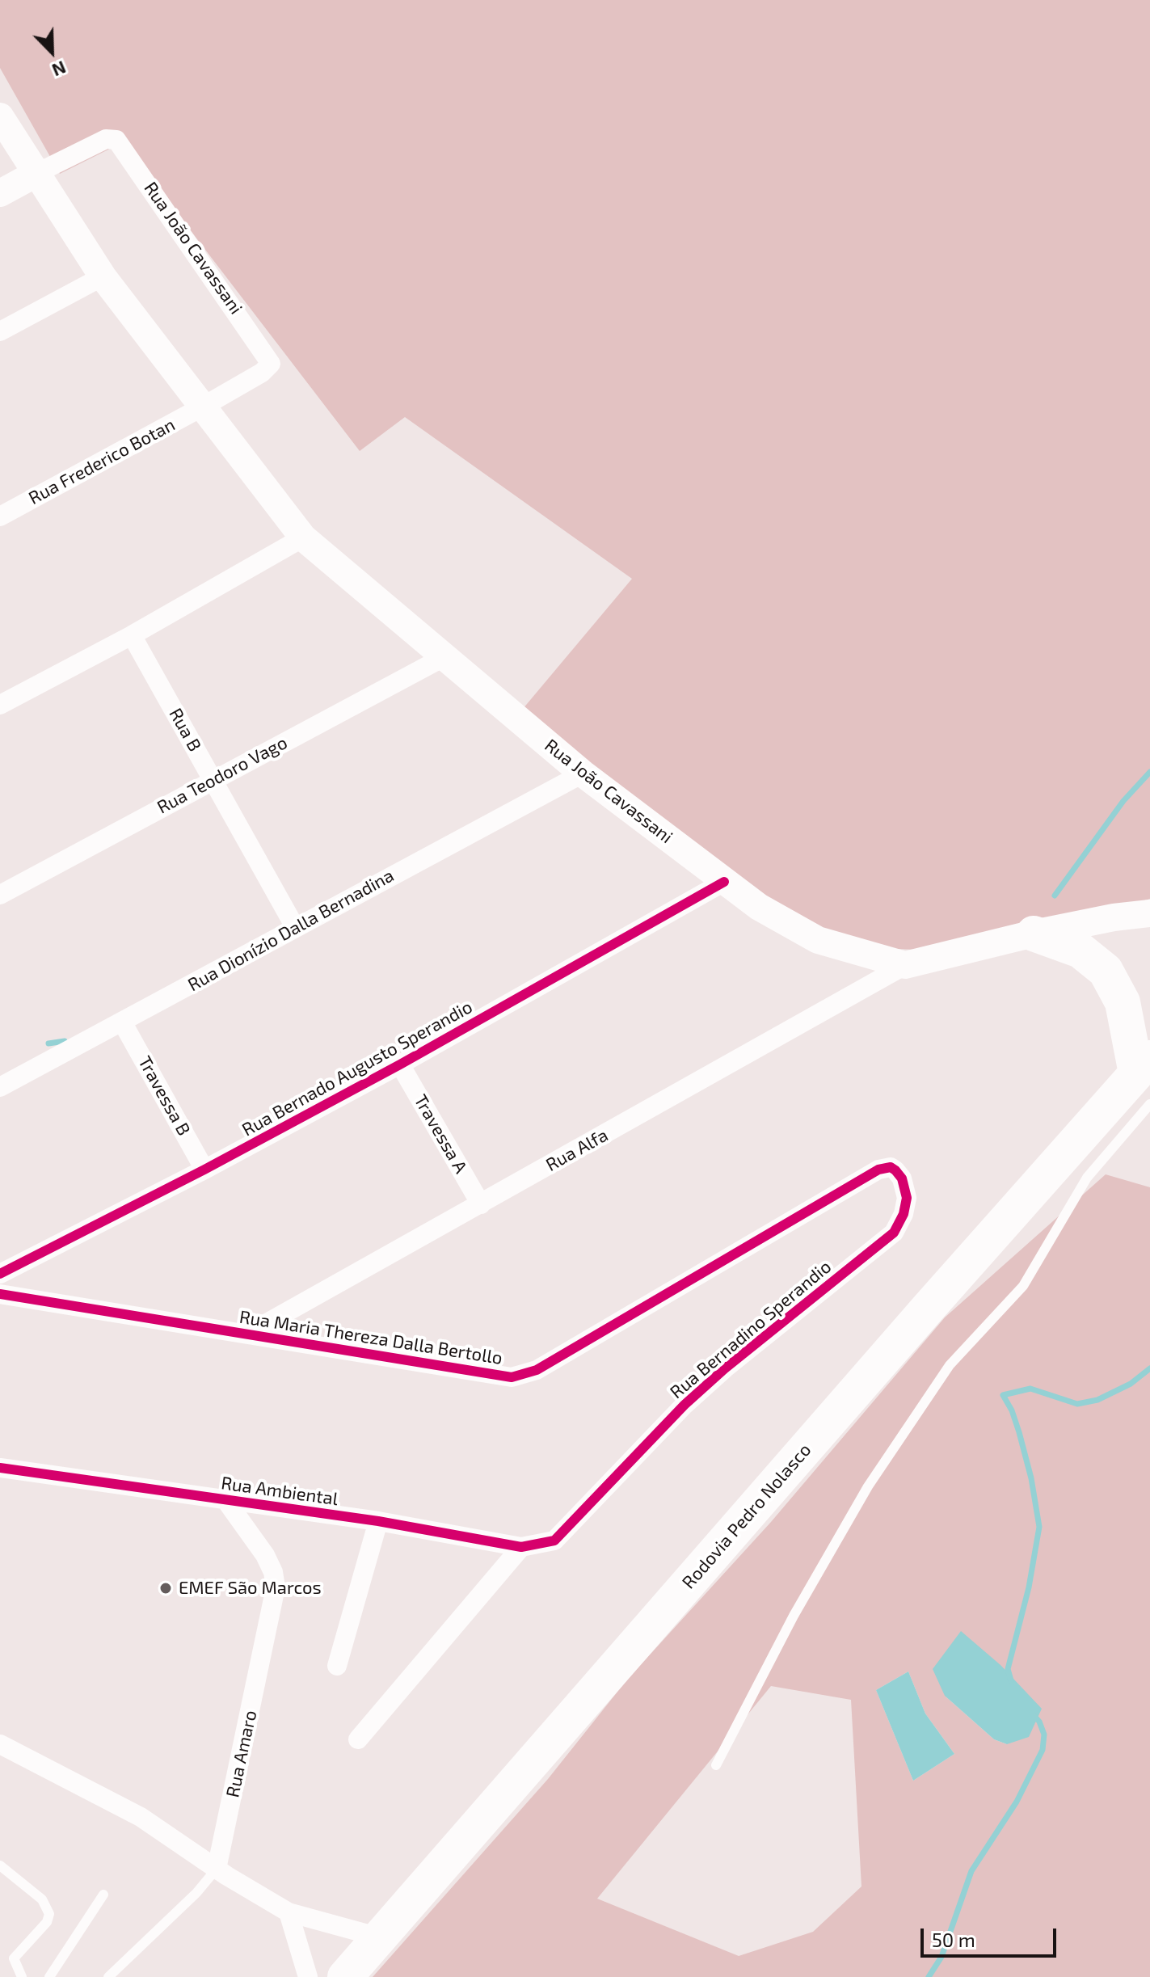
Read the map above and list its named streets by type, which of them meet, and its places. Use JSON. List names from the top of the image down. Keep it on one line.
{"streets":{"highway":["Rodovia Pedro Nolasco"],"main road":["Rua João Cavassani"],"street":["Rua Frederico Botan","Rua B","Rua Teodoro Vago","Rua Dionízio Dalla Bernadina","Rua Bernado Augusto Sperandio","Travessa B","Travessa A","Rua Alfa","Rua Bernadino Sperandio","Rua Maria Thereza Dalla Bertollo","Rua Ambiental","Rua Amaro"]},"crossings":[["Rua João Cavassani","Rua Frederico Botan"],["Rua João Cavassani","Rua Teodoro Vago"],["Rua João Cavassani","Rua Dionízio Dalla Bernadina"],["Rua João Cavassani","Rua Bernado Augusto Sperandio"],["Rua João Cavassani","Rua Alfa"],["Rua B","Rua Teodoro Vago"],["Rua B","Rua Dionízio Dalla Bernadina"],["Rua Dionízio Dalla Bernadina","Travessa B"],["Rua Bernado Augusto Sperandio","Travessa B"],["Rua Bernado Augusto Sperandio","Travessa A"],["Travessa A","Rua Alfa"],["Rua Alfa","Rua Maria Thereza Dalla Bertollo"],["Rua Bernadino Sperandio","Rua Maria Thereza Dalla Bertollo"],["Rua Bernadino Sperandio","Rua Ambiental"],["Rua Ambiental","Rua Amaro"]],"places":["EMEF São Marcos"],"scale_bar":"50 m","north":"bottom right"}
